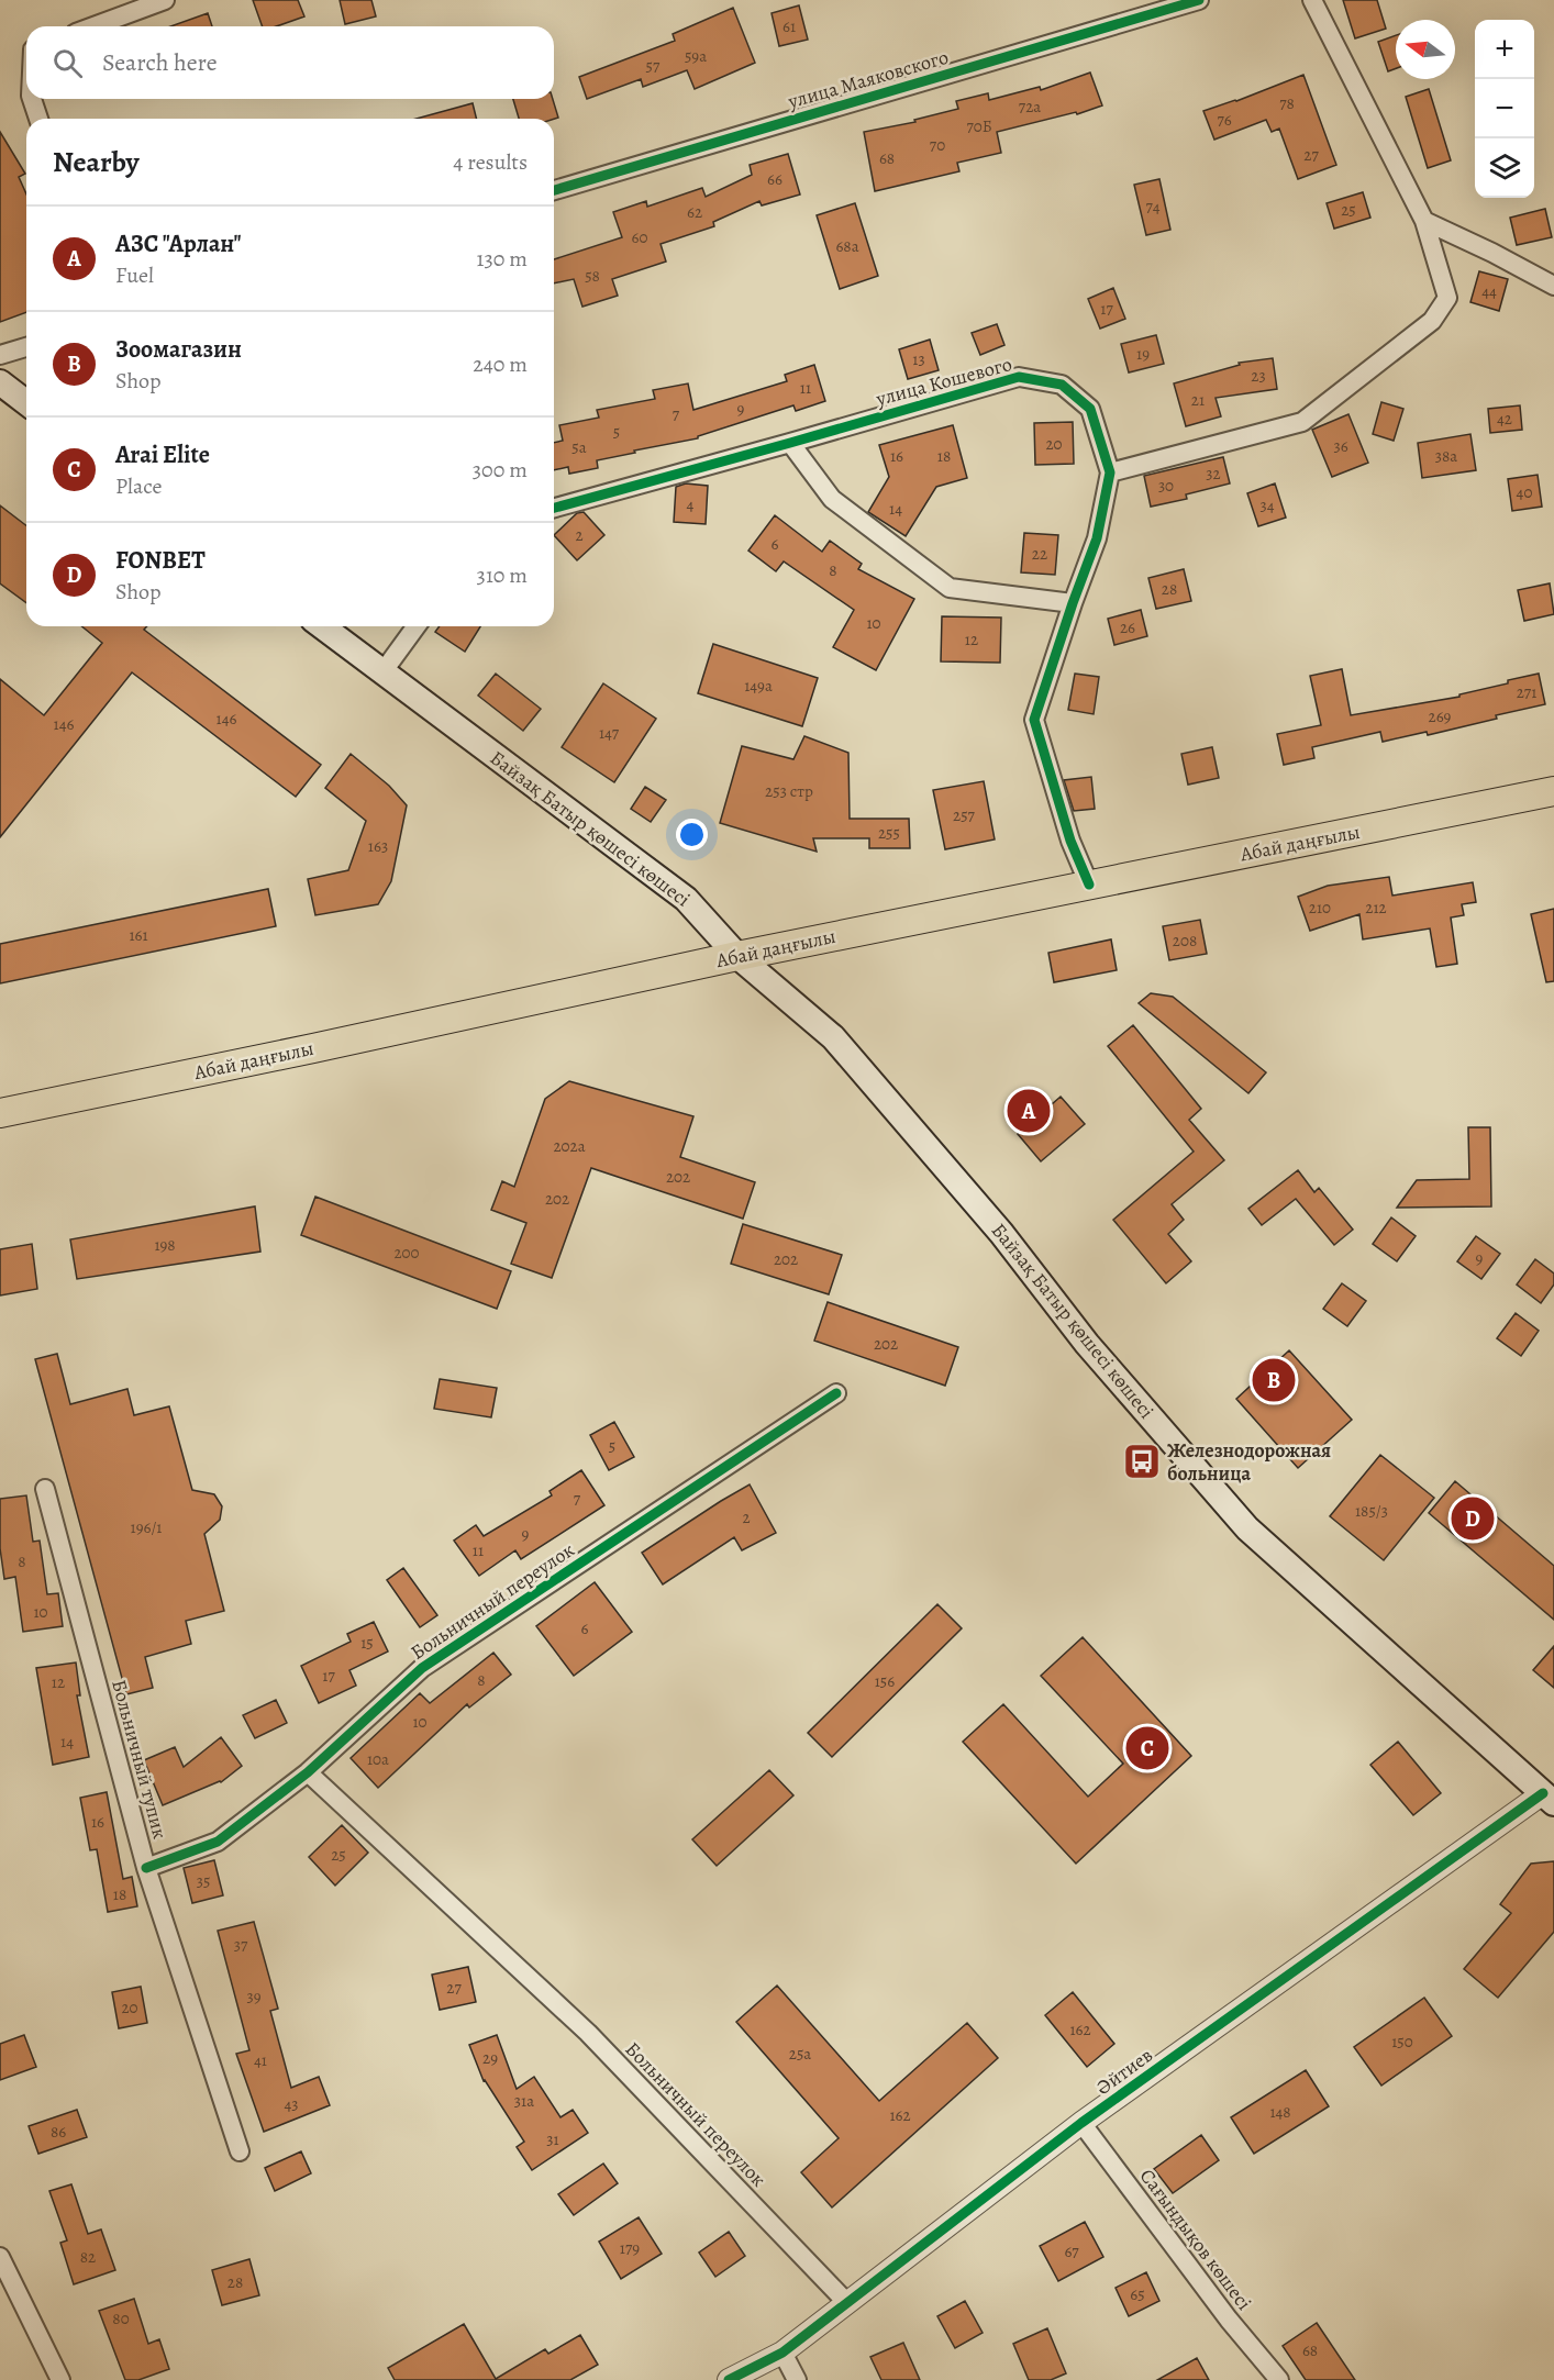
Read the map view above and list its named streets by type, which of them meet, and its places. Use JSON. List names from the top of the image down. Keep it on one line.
{"streets":{"main road":["Байзақ Батыр қөшесі көшесі","Абай даңғылы"],"street":["улица Маяковского","улица Кошевого","Больничный переулок","Больничный тупик","Әйтиев","Сағындықов көшесі"]},"crossings":[["улица Кошевого","Абай даңғылы"],["Байзақ Батыр қөшесі көшесі","Абай даңғылы"],["Байзақ Батыр қөшесі көшесі","Әйтиев"],["Больничный переулок","Больничный тупик"],["Больничный переулок","Әйтиев"],["Әйтиев","Сағындықов көшесі"]],"places":{"bus stop":["Железнодорожная больница"]},"house_numbers":["61","59а","57","78","72а","76","70Б","70","27","68","66","74","25","62","60","68а","58","44","17","19","13","23","11","21","9","7","42","5","20","36","5а","16","18","38а","32","30","40","4","34","14","2","6","22","8","28","10","26","12","149а","271","269","146","146","147","253 стр","257","255","163","210","212","161","208","202а","202","202","198","200","9","202","202","5","7","185/3","2","196/1","9","11","8","10","6","15","17","8","156","12","10","14","10а","16","25","35","18","37","27","39","20","162","150","25а","29","41","31а","43","148","162","86","31","179","67","82","28","65","80","68"],"north":"left","page":{"map_buttons":["+","−"],"search":"Search here","heading":["Nearby","4 results"],"list":[{"mark":"A","name":"АЗС \"Арлан\"","note":"Fuel","value":"130 m"},{"mark":"B","name":"Зоомагазин","note":"Shop","value":"240 m"},{"mark":"C","name":"Arai Elite","note":"Place","value":"300 m"},{"mark":"D","name":"FONBET","note":"Shop","value":"310 m"}],"pins":["A","B","D","C"]}}
